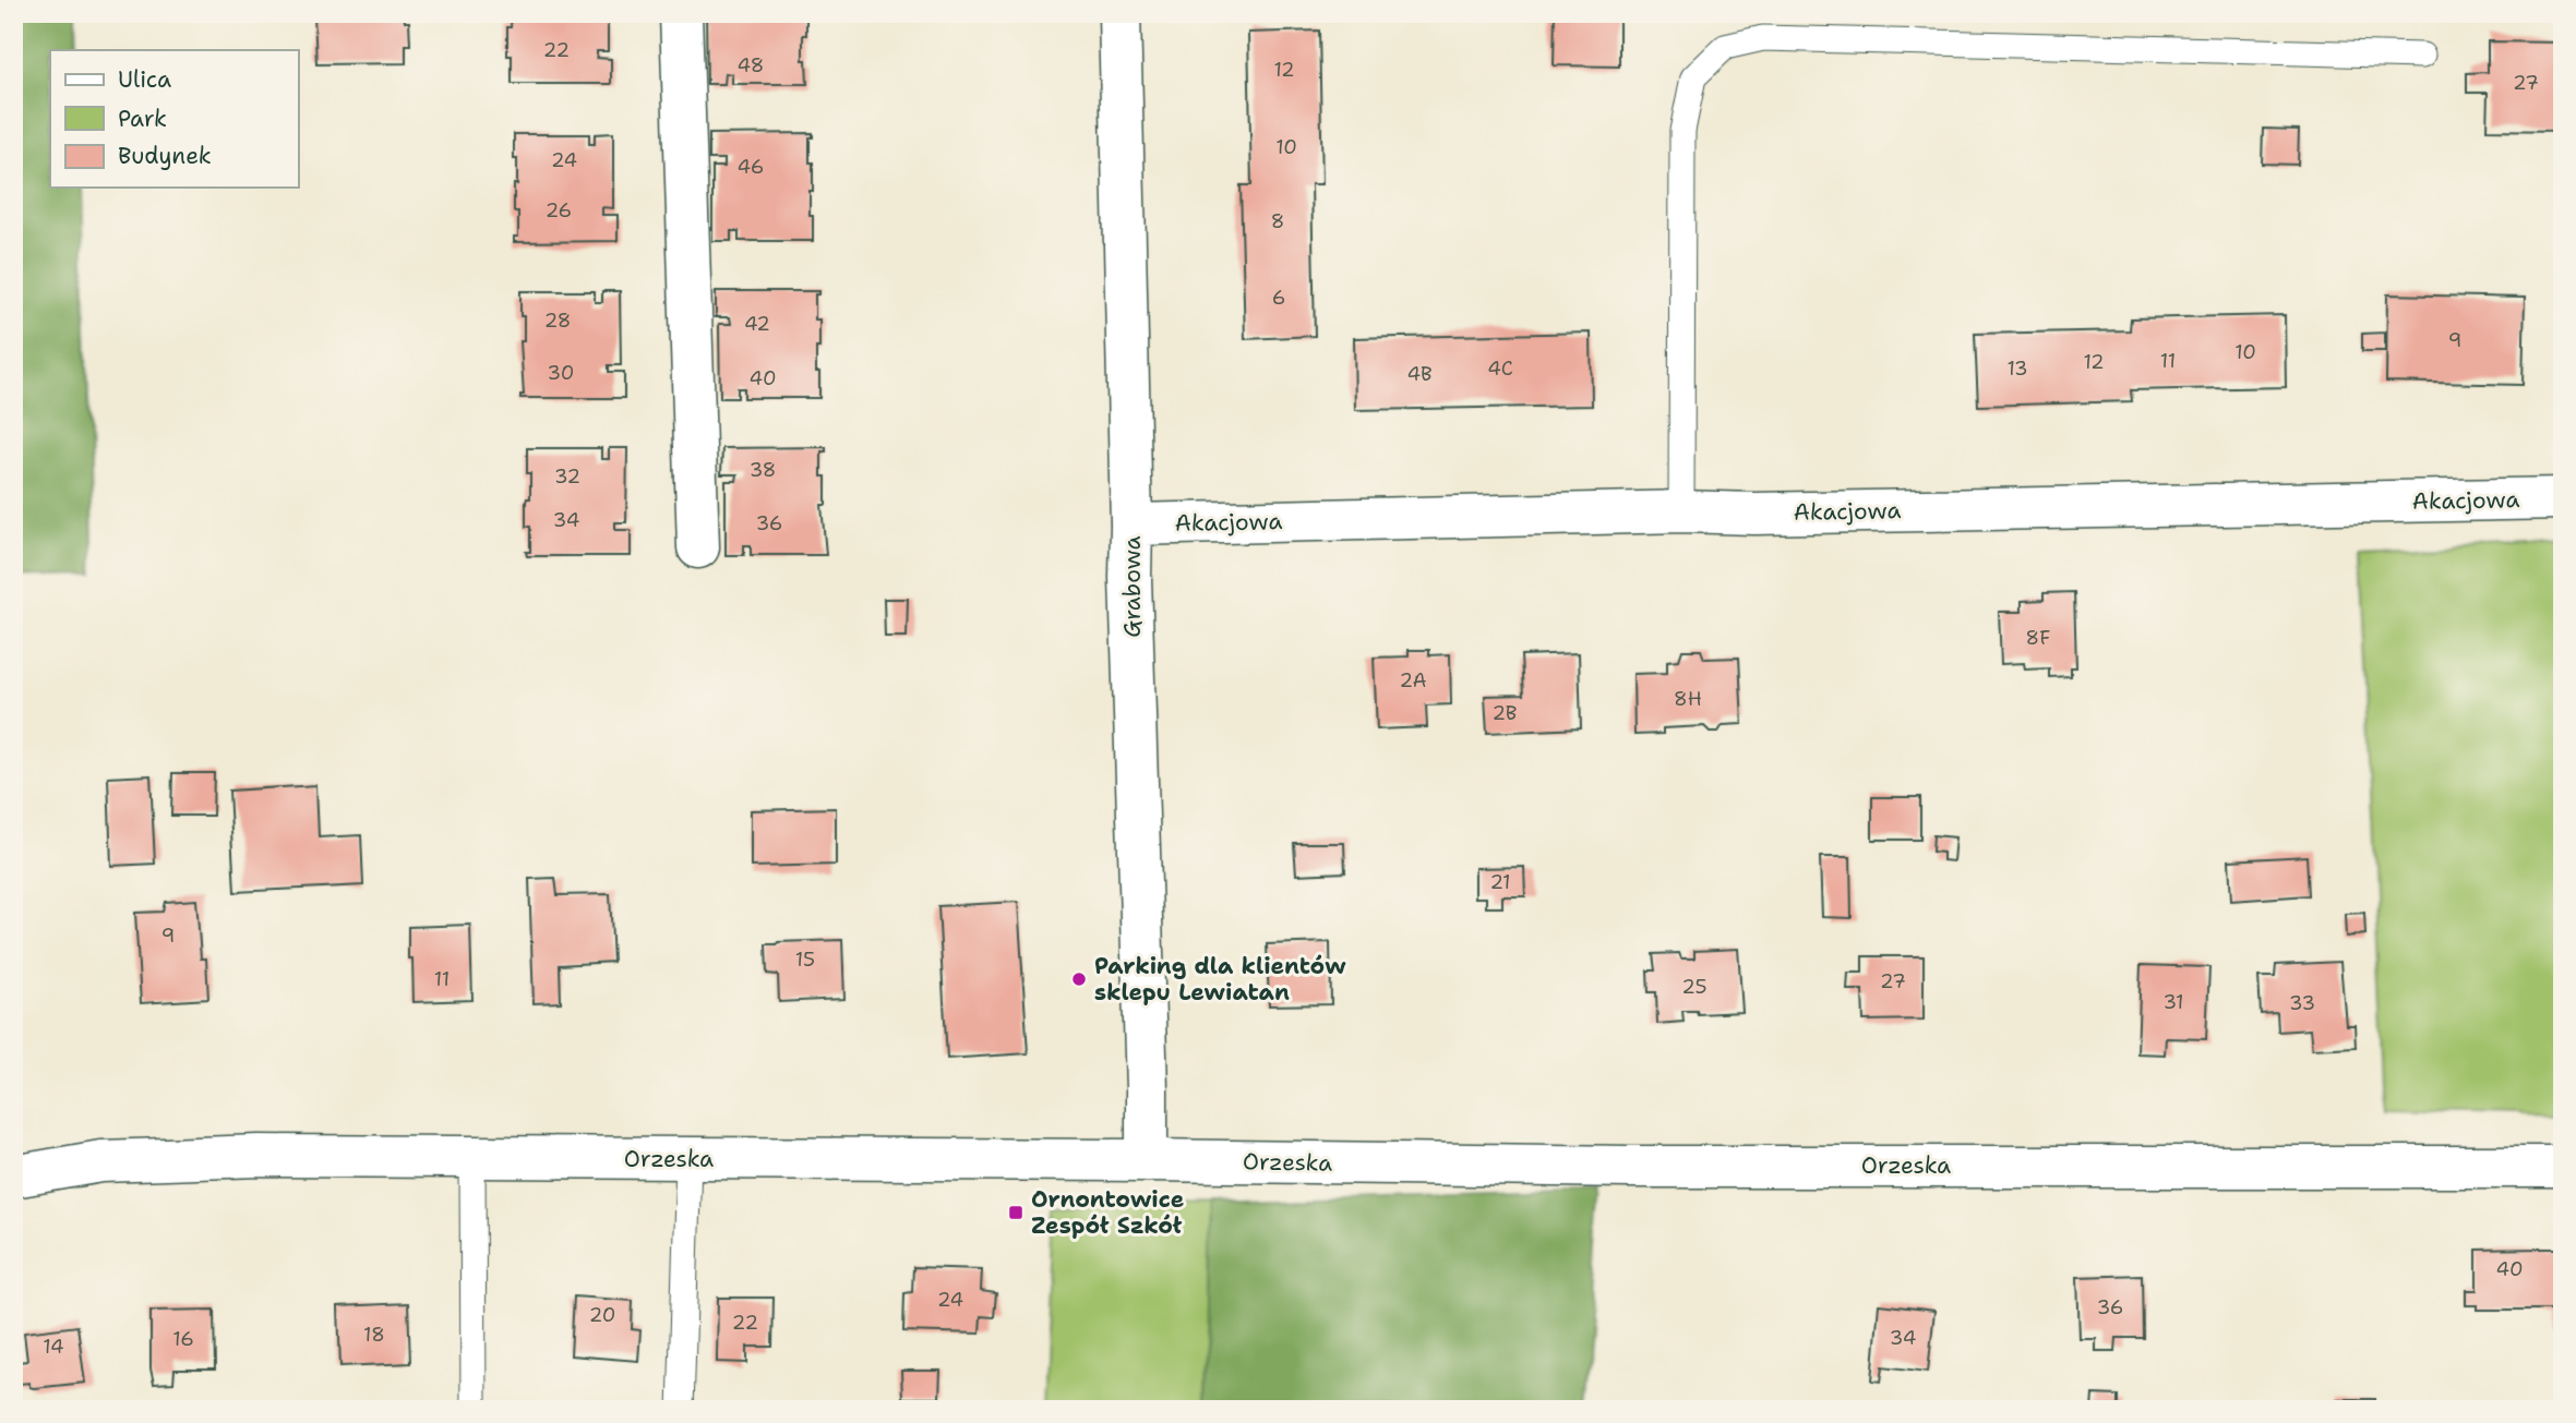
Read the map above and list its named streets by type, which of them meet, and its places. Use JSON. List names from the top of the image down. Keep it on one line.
{"streets":{"street":["Akacjowa","Grabowa","Orzeska"]},"crossings":[["Akacjowa","Grabowa"],["Grabowa","Orzeska"]],"places":{"other":["Parking dla klientów sklepu Lewiatan"],"transit":["Ornontowice Zespół Szkół"]},"house_numbers":["22","48","12","27","10","24","46","26","8","6","28","42","9","10","11","12","4C","13","30","4B","40","38","32","34","36","8F","2A","8H","2B","21","9","15","11","27","25","31","33","40","24","36","20","22","18","34","16","14"],"legend":["Ulica","Park","Budynek"]}
